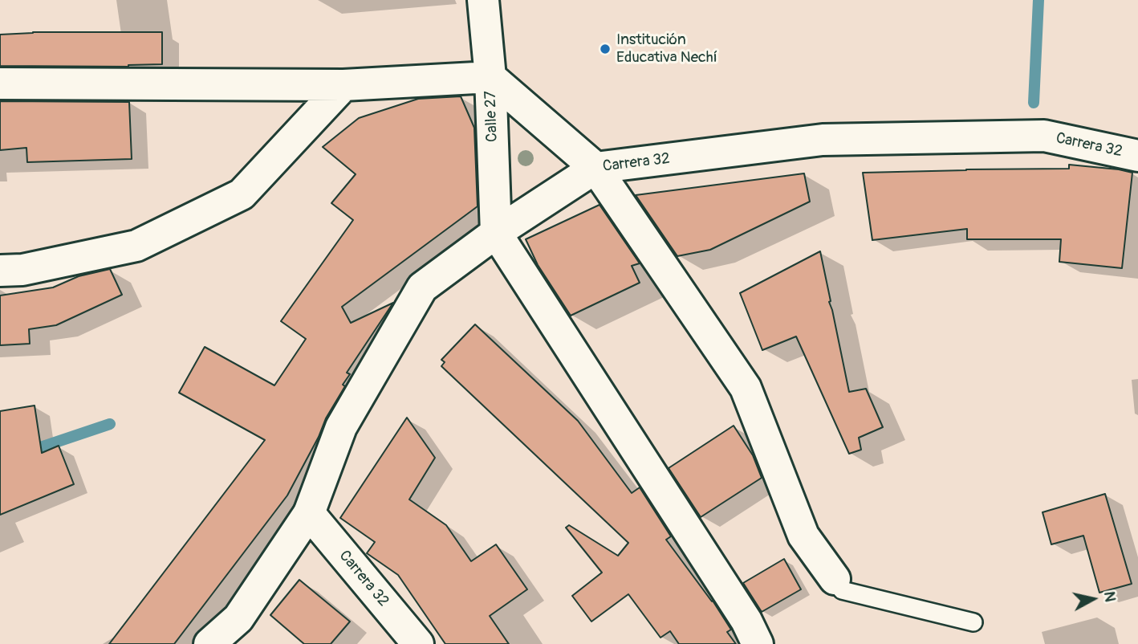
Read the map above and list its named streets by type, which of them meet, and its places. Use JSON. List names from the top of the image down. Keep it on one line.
{"streets":{"street":["Calle 27","Carrera 32"]},"crossings":[["Calle 27","Carrera 32"]],"places":["Institución Educativa Nechí"],"north":"right"}
